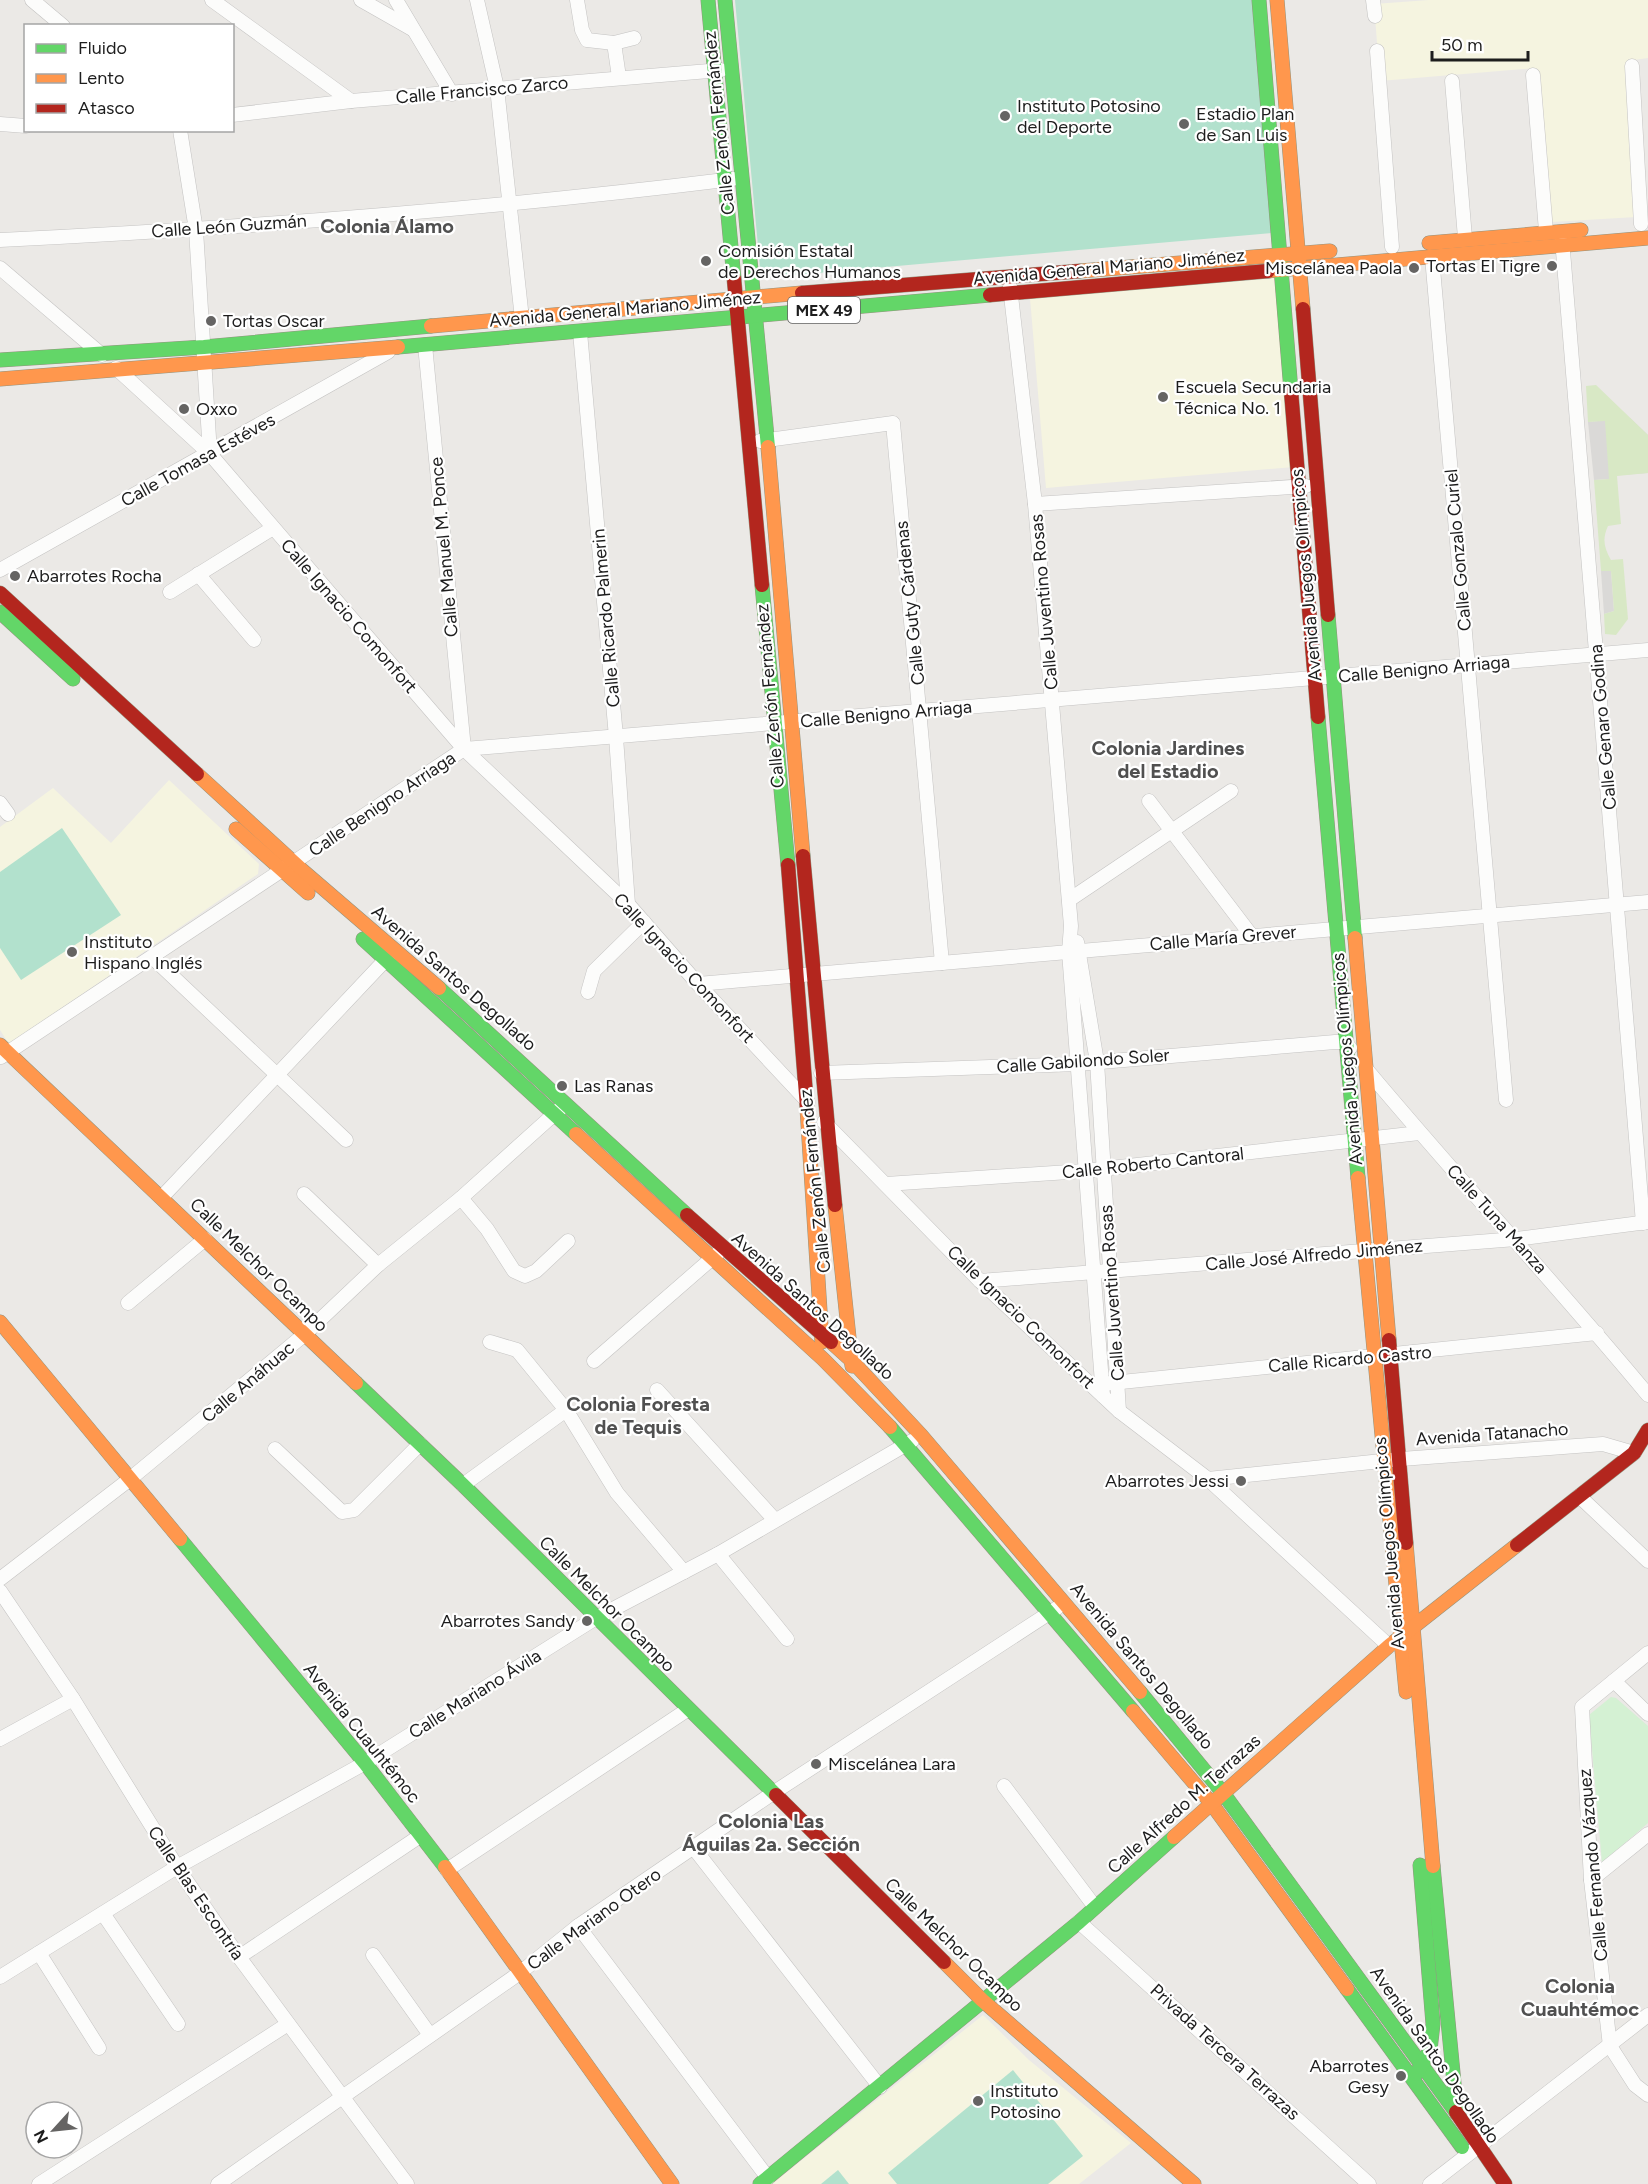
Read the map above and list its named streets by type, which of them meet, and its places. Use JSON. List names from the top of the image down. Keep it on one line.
{"streets":{"street":["Calle Francisco Zarco","Calle Zenón Fernández","Calle León Guzmán","Avenida General Mariano Jiménez","MEX 49","Calle Tomasa Estéves","Calle Manuel M. Ponce","Calle Gonzalo Curiel","Avenida Juegos Olímpicos","Calle Juventino Rosas","Calle Guty Cárdenas","Calle Ignacio Comonfort","Calle Ricardo Palmerin","Calle Benigno Arriaga","Calle Genaro Godina","Calle María Grever","Avenida Santos Degollado","Calle Gabilondo Soler","Calle Roberto Cantoral","Calle Tuna Manza","Calle José Alfredo Jiménez","Calle Melchor Ocampo","Calle Ricardo Castro","Calle Anáhuac","Avenida Tatanacho","Calle Mariano Ávila","Avenida Cuauhtémoc","Calle Alfredo M. Terrazas","Calle Fernando Vázquez","Calle Blas Escontría","Calle Mariano Otero","Privada Tercera Terrazas"]},"crossings":[["Calle Francisco Zarco","Calle Zenón Fernández"],["Calle Zenón Fernández","Calle León Guzmán"],["Calle Zenón Fernández","Avenida General Mariano Jiménez"],["Calle Zenón Fernández","Calle Guty Cárdenas"],["Calle Zenón Fernández","Calle Ignacio Comonfort"],["Calle Zenón Fernández","Calle Benigno Arriaga"],["Calle Zenón Fernández","Calle María Grever"],["Calle Zenón Fernández","Avenida Santos Degollado"],["Calle Zenón Fernández","Calle Gabilondo Soler"],["Avenida General Mariano Jiménez","Calle Tomasa Estéves"],["Avenida General Mariano Jiménez","Calle Manuel M. Ponce"],["Avenida General Mariano Jiménez","Calle Gonzalo Curiel"],["Avenida General Mariano Jiménez","Avenida Juegos Olímpicos"],["Avenida General Mariano Jiménez","Calle Juventino Rosas"],["Avenida General Mariano Jiménez","Calle Ignacio Comonfort"],["Avenida General Mariano Jiménez","Calle Ricardo Palmerin"],["Avenida General Mariano Jiménez","Calle Genaro Godina"],["Calle Tomasa Estéves","Calle Ignacio Comonfort"],["Calle Manuel M. Ponce","Calle Ignacio Comonfort"],["Calle Manuel M. Ponce","Calle Benigno Arriaga"],["Calle Gonzalo Curiel","Calle Benigno Arriaga"],["Calle Gonzalo Curiel","Calle María Grever"],["Avenida Juegos Olímpicos","Calle Benigno Arriaga"],["Avenida Juegos Olímpicos","Calle María Grever"],["Avenida Juegos Olímpicos","Avenida Santos Degollado"],["Avenida Juegos Olímpicos","Calle Gabilondo Soler"],["Avenida Juegos Olímpicos","Calle Roberto Cantoral"],["Avenida Juegos Olímpicos","Calle Tuna Manza"],["Avenida Juegos Olímpicos","Calle José Alfredo Jiménez"],["Avenida Juegos Olímpicos","Calle Ricardo Castro"],["Avenida Juegos Olímpicos","Avenida Tatanacho"],["Avenida Juegos Olímpicos","Calle Alfredo M. Terrazas"],["Calle Juventino Rosas","Calle Ignacio Comonfort"],["Calle Juventino Rosas","Calle Benigno Arriaga"],["Calle Juventino Rosas","Calle María Grever"],["Calle Juventino Rosas","Calle Gabilondo Soler"],["Calle Juventino Rosas","Calle Roberto Cantoral"],["Calle Juventino Rosas","Calle José Alfredo Jiménez"],["Calle Juventino Rosas","Calle Ricardo Castro"],["Calle Guty Cárdenas","Calle Benigno Arriaga"],["Calle Guty Cárdenas","Calle María Grever"],["Calle Ignacio Comonfort","Calle Ricardo Palmerin"],["Calle Ignacio Comonfort","Calle Benigno Arriaga"],["Calle Ignacio Comonfort","Calle María Grever"],["Calle Ignacio Comonfort","Calle Roberto Cantoral"],["Calle Ignacio Comonfort","Calle José Alfredo Jiménez"],["Calle Ignacio Comonfort","Calle Ricardo Castro"],["Calle Ignacio Comonfort","Avenida Tatanacho"],["Calle Ignacio Comonfort","Calle Alfredo M. Terrazas"],["Calle Ricardo Palmerin","Calle Benigno Arriaga"],["Calle Benigno Arriaga","Calle Genaro Godina"],["Calle Benigno Arriaga","Avenida Santos Degollado"],["Calle Benigno Arriaga","Calle Melchor Ocampo"],["Calle Genaro Godina","Calle María Grever"],["Calle Genaro Godina","Calle José Alfredo Jiménez"],["Avenida Santos Degollado","Calle Anáhuac"],["Avenida Santos Degollado","Calle Mariano Ávila"],["Avenida Santos Degollado","Calle Alfredo M. Terrazas"],["Avenida Santos Degollado","Calle Mariano Otero"],["Calle Gabilondo Soler","Calle Tuna Manza"],["Calle Roberto Cantoral","Calle Tuna Manza"],["Calle Tuna Manza","Calle José Alfredo Jiménez"],["Calle Tuna Manza","Calle Ricardo Castro"],["Calle Melchor Ocampo","Calle Anáhuac"],["Calle Melchor Ocampo","Calle Mariano Ávila"],["Calle Melchor Ocampo","Calle Alfredo M. Terrazas"],["Calle Melchor Ocampo","Calle Mariano Otero"],["Calle Anáhuac","Avenida Cuauhtémoc"],["Avenida Tatanacho","Calle Alfredo M. Terrazas"],["Calle Mariano Ávila","Avenida Cuauhtémoc"],["Calle Mariano Ávila","Calle Blas Escontría"],["Avenida Cuauhtémoc","Calle Mariano Otero"],["Calle Alfredo M. Terrazas","Privada Tercera Terrazas"],["Calle Blas Escontría","Calle Mariano Otero"]],"districts":["Colonia Álamo","Colonia Jardines del Estadio","Colonia Foresta de Tequis","Colonia Las Águilas 2a. Sección","Colonia Cuauhtémoc"],"places":["Instituto Potosino del Deporte","Estadio Plan de San Luis","Comisión Estatal de Derechos Humanos","Tortas El Tigre","Miscelánea Paola","Tortas Oscar","Escuela Secundaria Técnica No. 1","Oxxo","Abarrotes Rocha","Instituto Hispano Inglés","Las Ranas","Abarrotes Jessi","Abarrotes Sandy","Miscelánea Lara","Abarrotes Gesy","Instituto Potosino"],"legend":["Fluido","Lento","Atasco"],"scale_bar":"50 m","north":"bottom left"}
